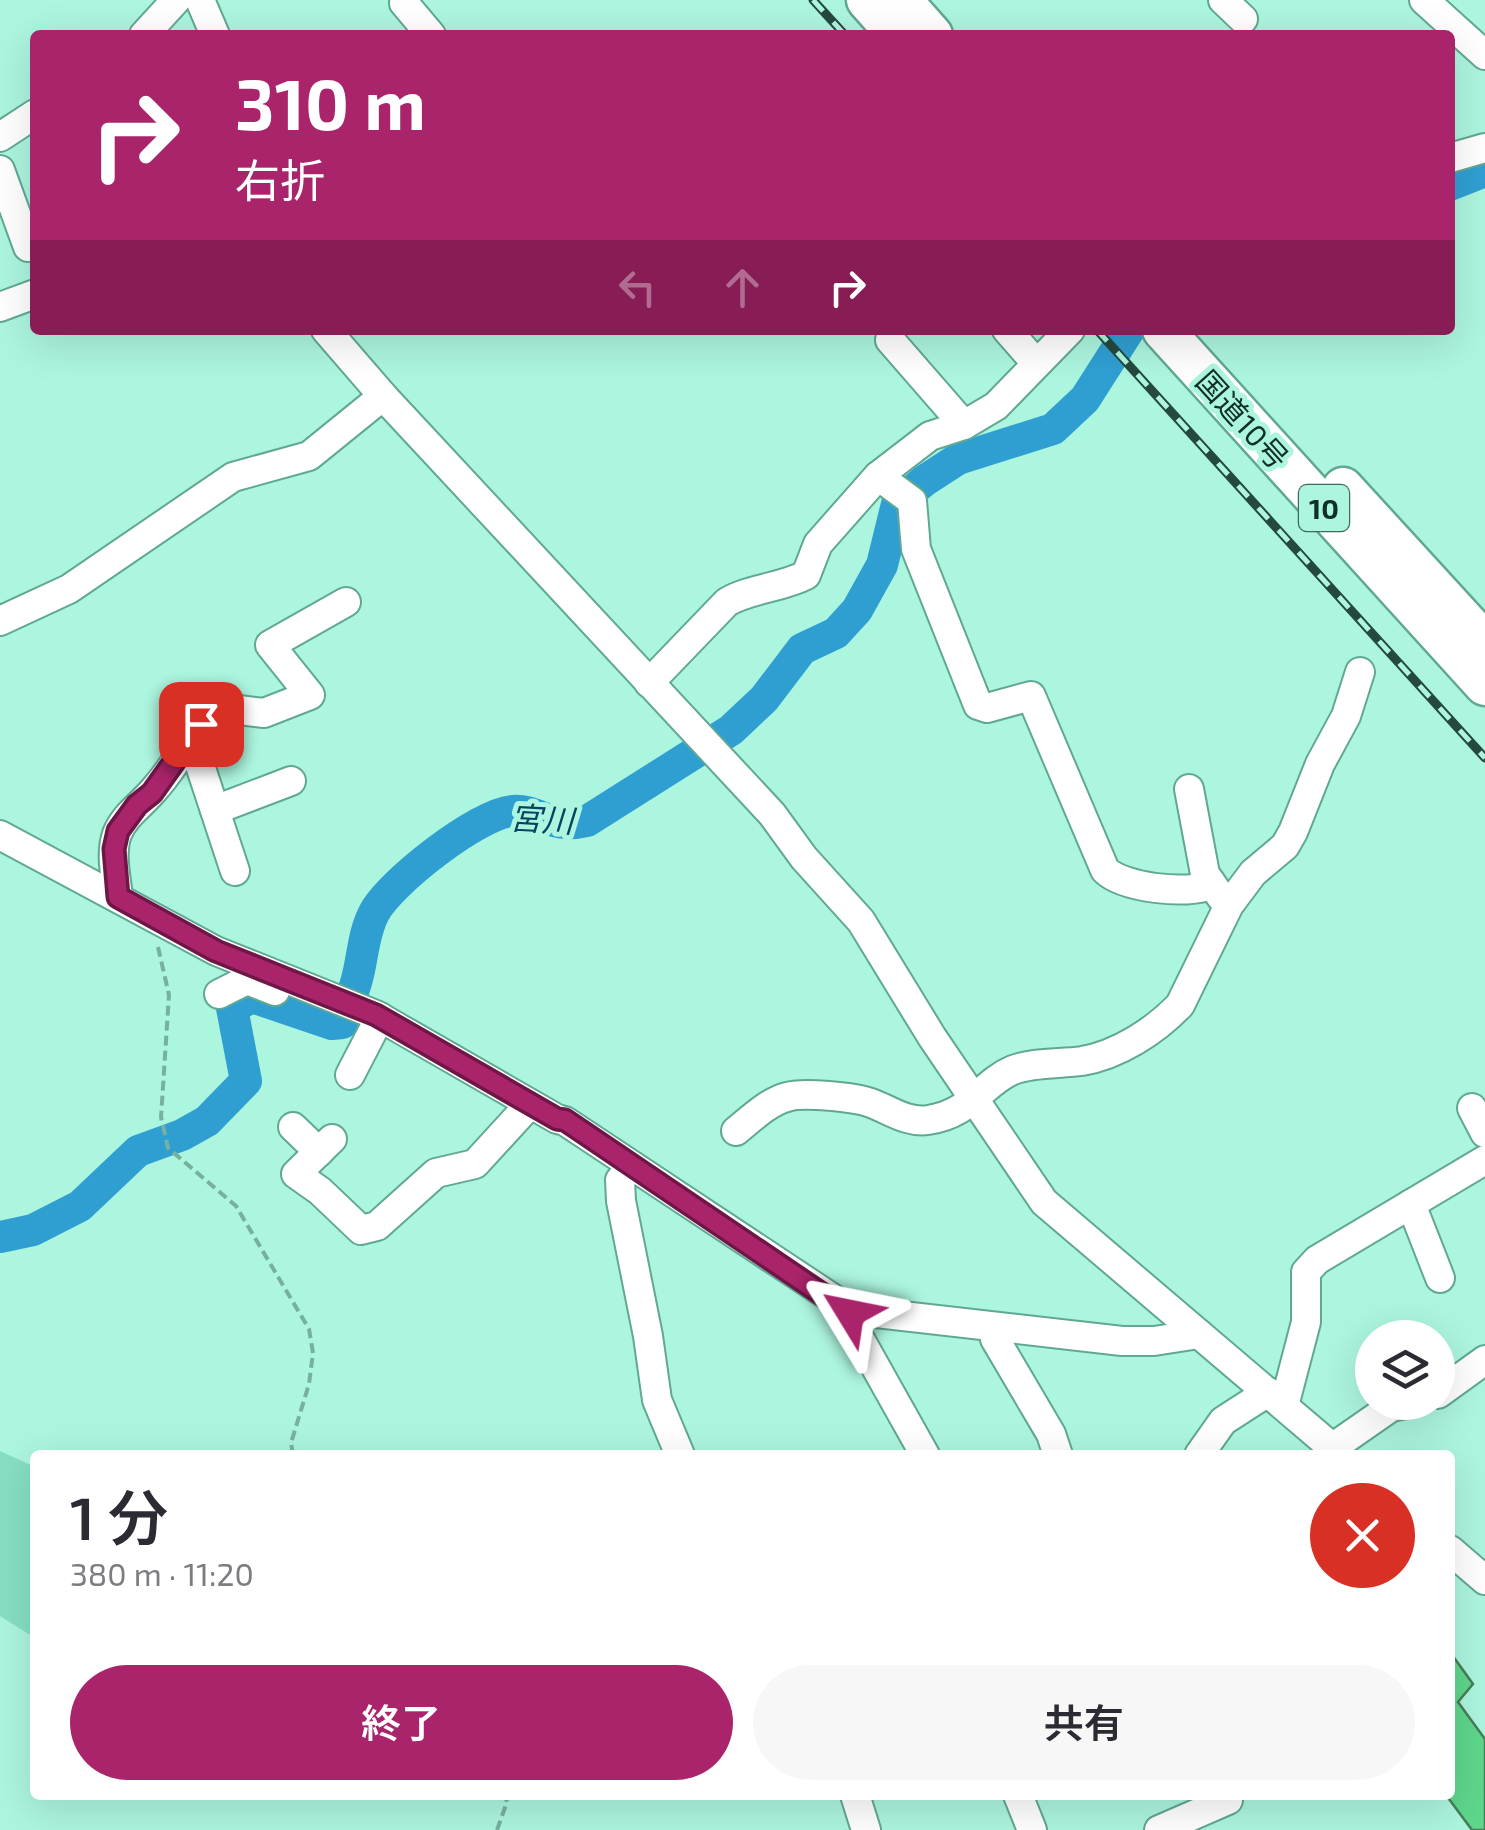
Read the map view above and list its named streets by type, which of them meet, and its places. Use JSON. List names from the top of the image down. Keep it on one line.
{"streets":{"highway":["国道10号","10"]},"water":["宮川"],"page":{"turn":["310 m","右折"],"heading":["1 分","380 m · 11:20"],"buttons":["終了","共有"]}}
